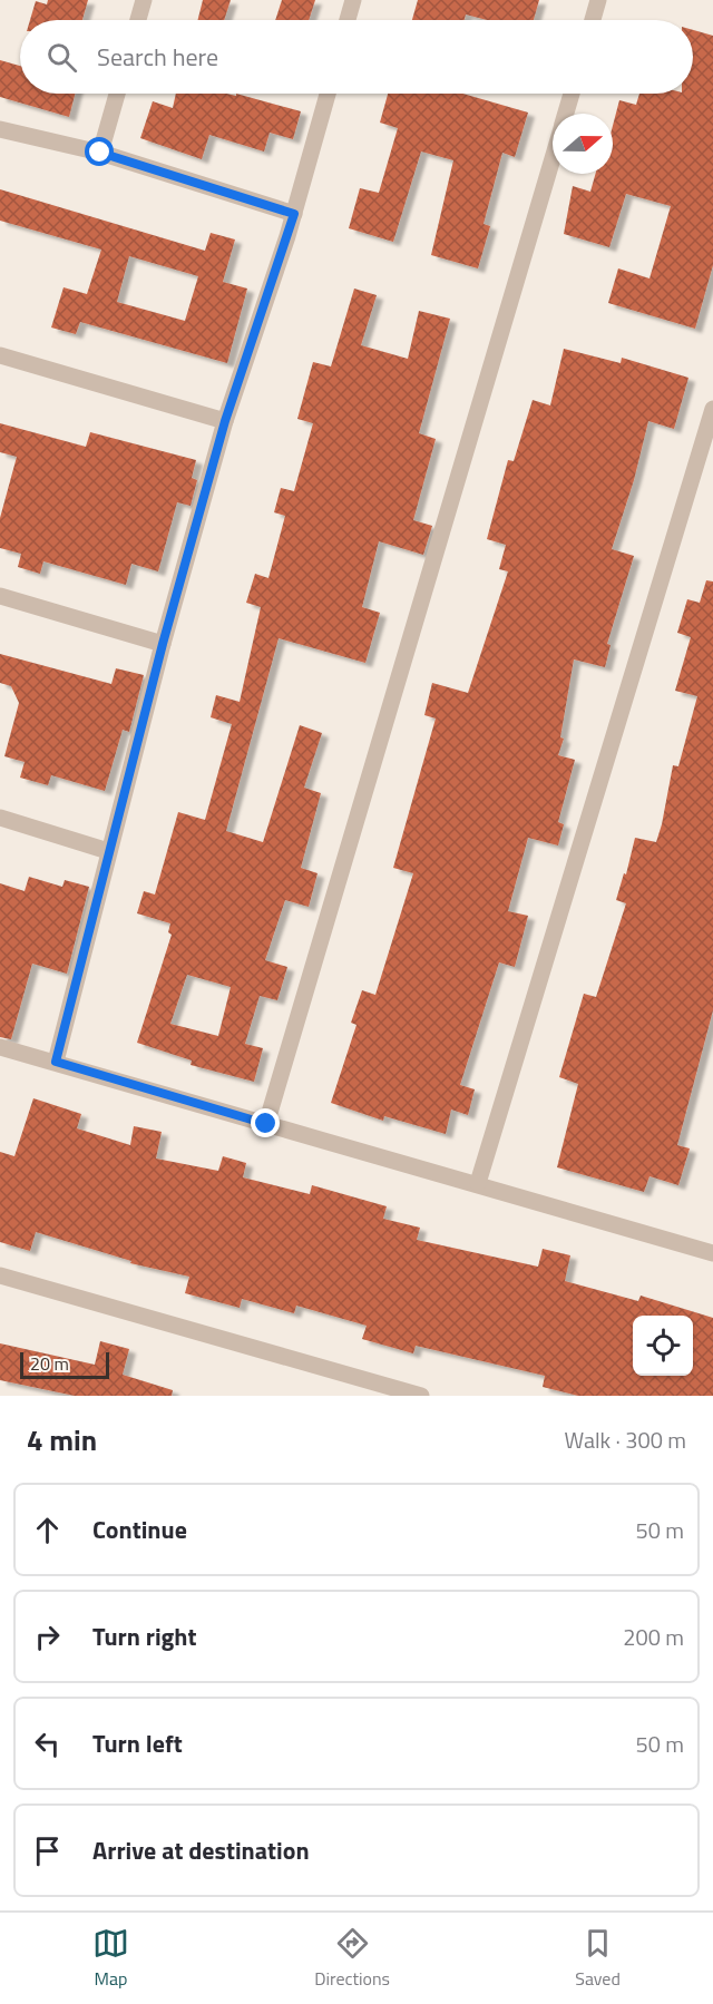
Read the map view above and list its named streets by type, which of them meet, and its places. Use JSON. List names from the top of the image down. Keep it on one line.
{"scale_bar":"20 m","north":"right","page":{"search":"Search here","scale":"20 m","heading":["4 min","Walk · 300 m"],"list":[["Continue","50 m"],["Turn right","200 m"],["Turn left","50 m"],"Arrive at destination"],"nav":["Map","Directions","Saved"]}}
